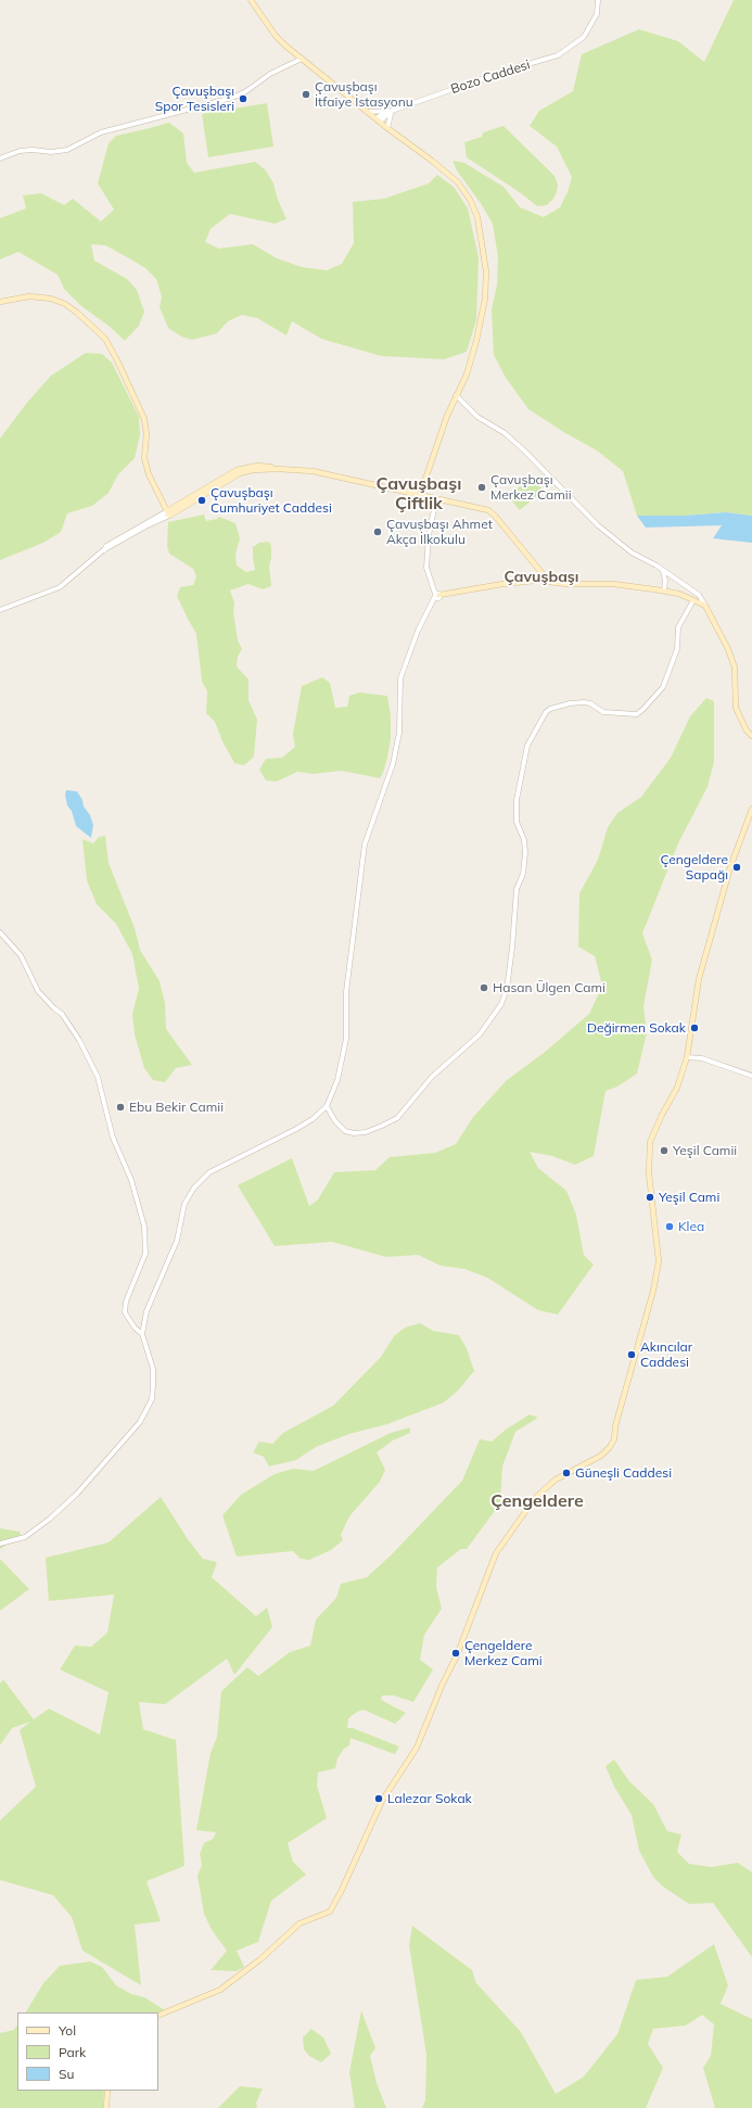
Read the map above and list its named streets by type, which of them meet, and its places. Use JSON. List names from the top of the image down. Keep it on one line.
{"streets":{"street":["Bozo Caddesi"]},"districts":["Çavuşbaşı Çiftlik","Çavuşbaşı","Çengeldere"],"places":["Çavuşbaşı İtfaiye İstasyonu","Çavuşbaşı Spor Tesisleri","Çavuşbaşı Merkez Camii","Çavuşbaşı Cumhuriyet Caddesi","Çavuşbaşı Ahmet Akça İlkokulu","Çengeldere Sapağı","Hasan Ülgen Cami","Değirmen Sokak","Ebu Bekir Camii","Yeşil Camii","Yeşil Cami","Klea","Akıncılar Caddesi","Güneşli Caddesi","Çengeldere Merkez Cami","Lalezar Sokak"],"legend":["Yol","Park","Su"]}
